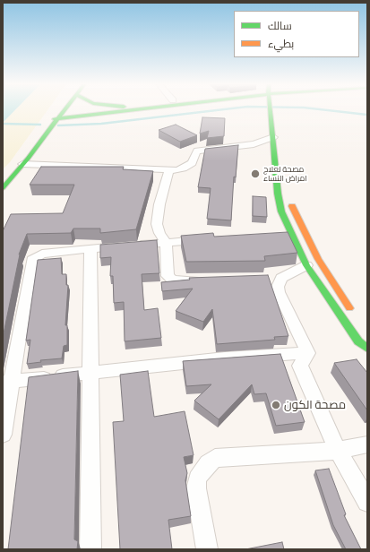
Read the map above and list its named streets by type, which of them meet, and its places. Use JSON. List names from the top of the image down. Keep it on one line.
{"places":["مصحة لعلاج امراض النساء","مصحة الكون"],"legend":["سالك","بطيء"]}
